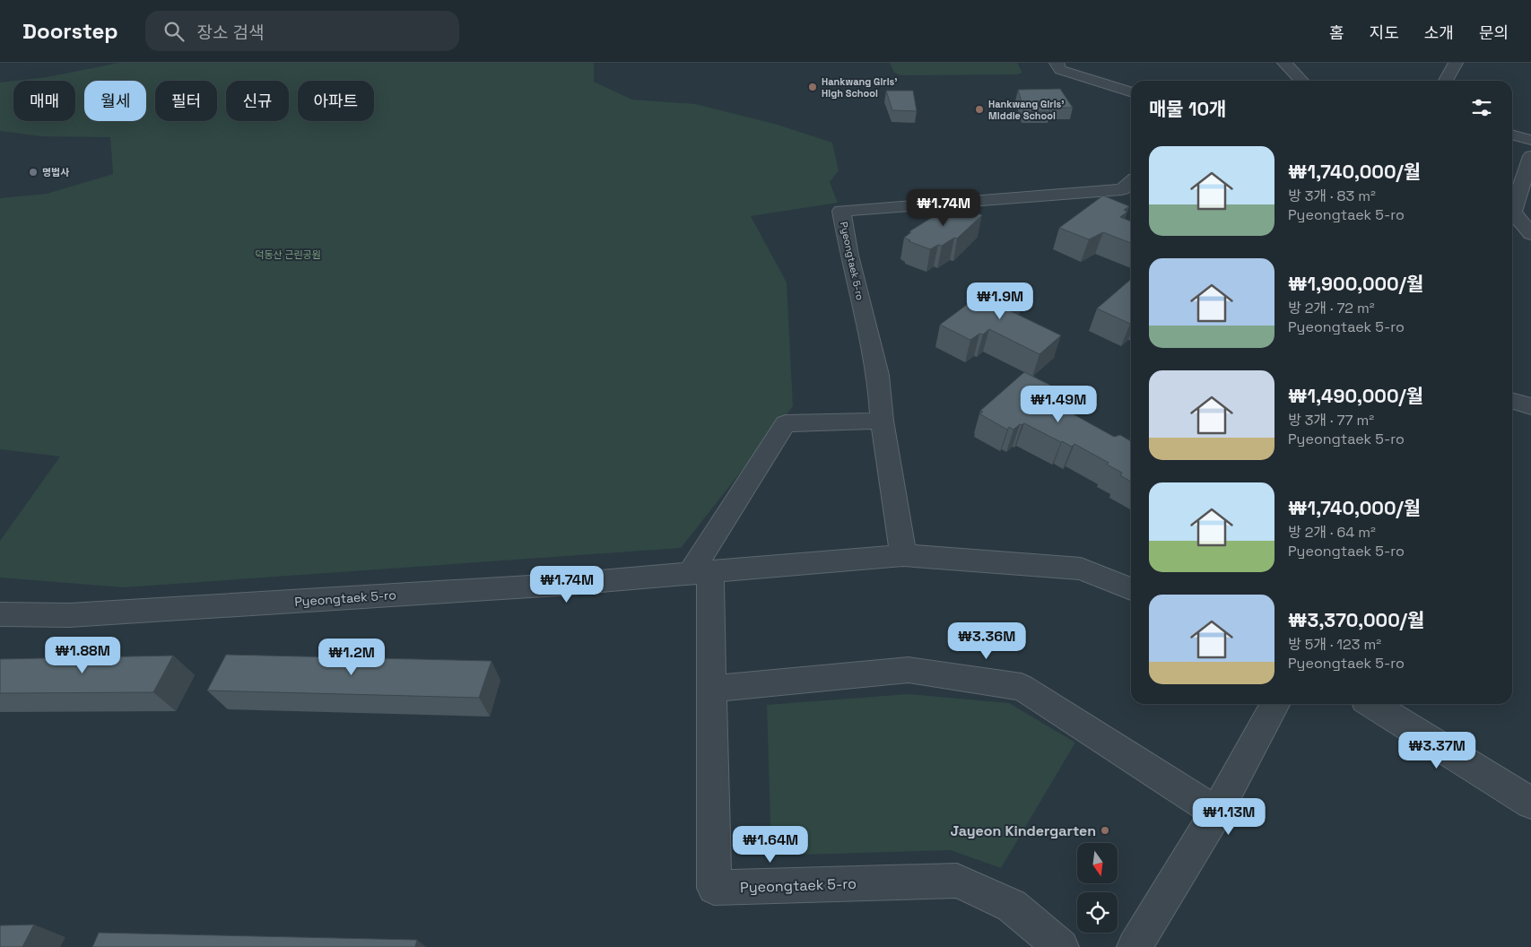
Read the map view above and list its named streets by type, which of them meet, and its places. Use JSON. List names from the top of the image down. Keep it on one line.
{"streets":{"street":["Pyeongtaek 5-ro"]},"parks":["덕동산 근린공원"],"places":["Hankwang Girls' High School","Hankwang Girls' Middle School","명법사","Jayeon Kindergarten"],"north":"bottom","page":{"header":"Doorstep","search":"장소 검색","nav":["홈","지도","소개","문의"],"chip":["매매","월세","필터","신규","아파트"],"heading":"매물 10개","list":[{"name":"₩1,740,000/월","note":"방 3개 · 83 m² · Pyeongtaek 5-ro"},{"name":"₩1,900,000/월","note":"방 2개 · 72 m² · Pyeongtaek 5-ro"},{"name":"₩1,490,000/월","note":"방 3개 · 77 m² · Pyeongtaek 5-ro"},{"name":"₩1,740,000/월","note":"방 2개 · 64 m² · Pyeongtaek 5-ro"},{"name":"₩3,370,000/월","note":"방 5개 · 123 m² · Pyeongtaek 5-ro"}],"price":["₩1.74M","₩1.9M","₩1.49M","₩1.74M","₩3.36M","₩1.88M","₩1.2M","₩3.37M","₩1.13M","₩1.64M"]}}
